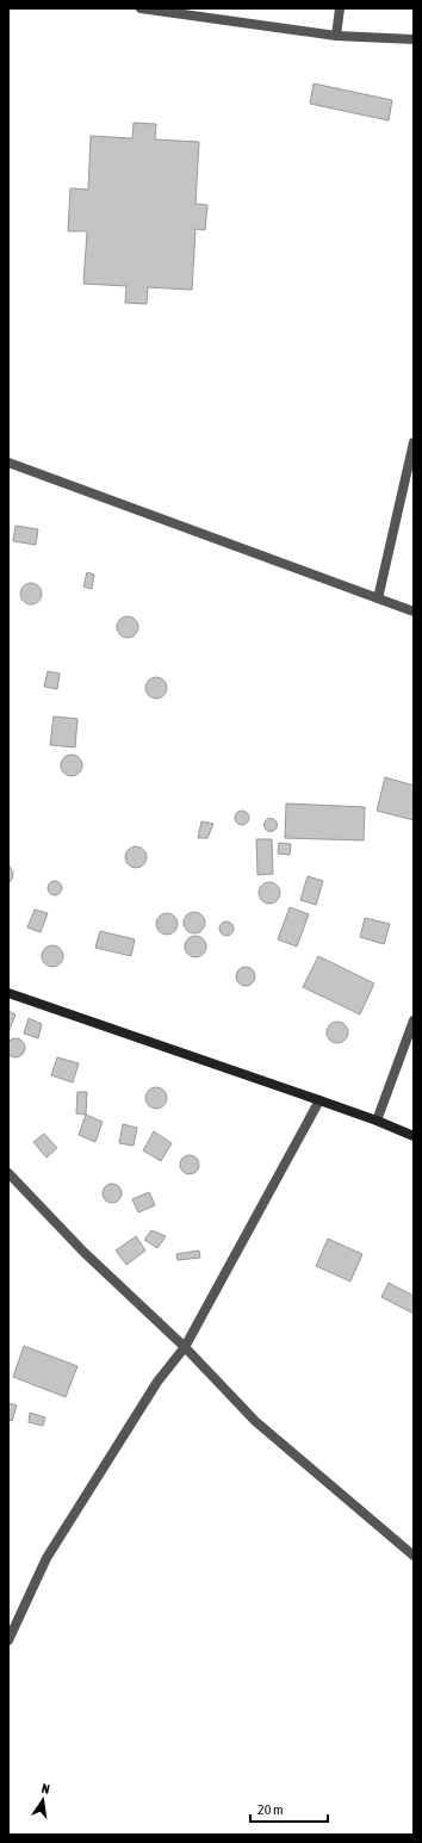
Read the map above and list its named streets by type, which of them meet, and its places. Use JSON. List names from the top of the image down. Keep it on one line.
{"scale_bar":"20 m","north":"top"}
